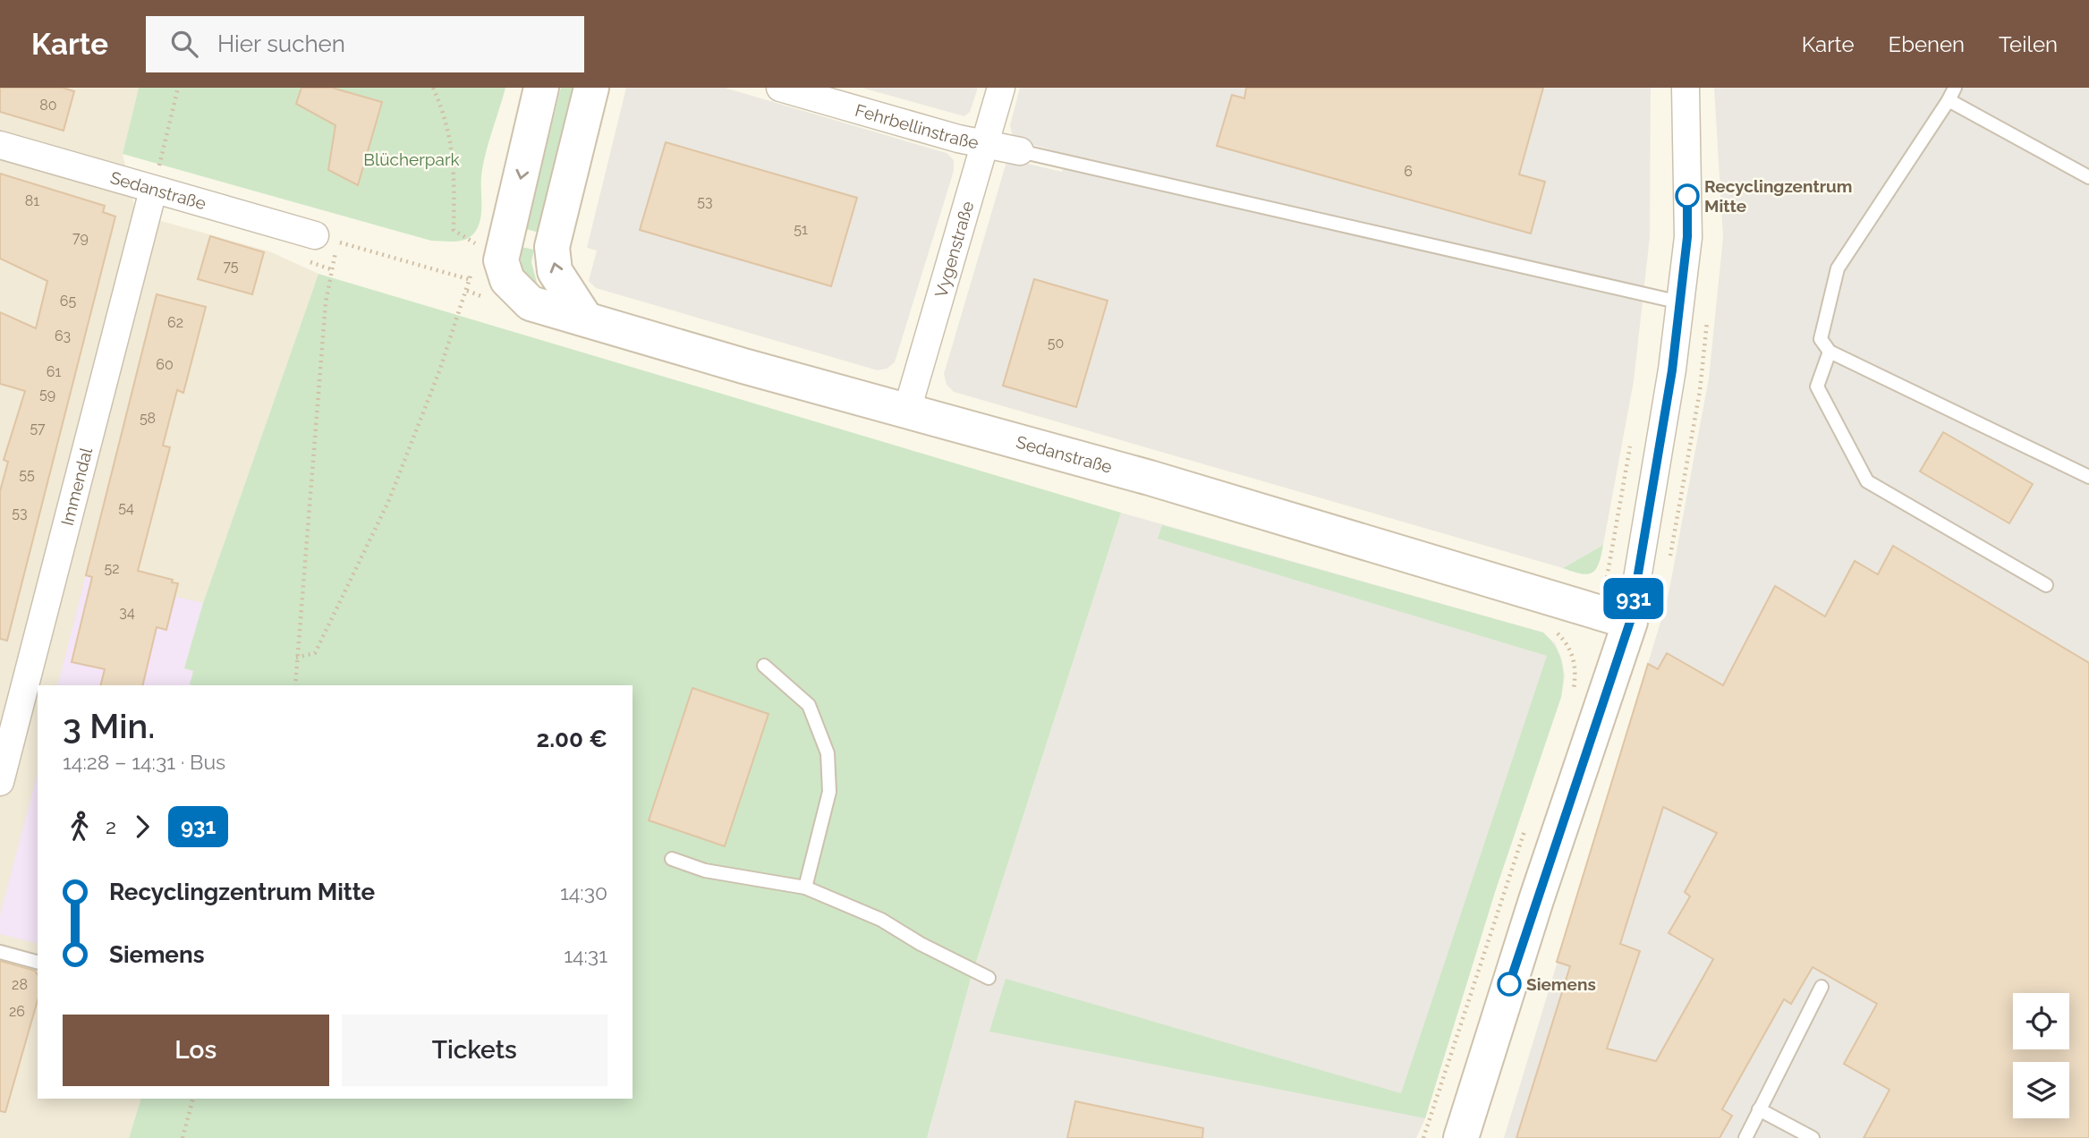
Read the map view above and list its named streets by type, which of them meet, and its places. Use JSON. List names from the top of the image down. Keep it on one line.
{"streets":{"main road":["Sedanstraße"],"street":["Fehrbellinstraße","Vygenstraße","Immendal"]},"crossings":[["Fehrbellinstraße","Vygenstraße"],["Sedanstraße","Vygenstraße"],["Sedanstraße","Immendal"]],"parks":["Blücherpark"],"places":["Recyclingzentrum Mitte","Siemens"],"lines":["bus line 931"],"house_numbers":["80","6","81","53","51","79","75","65","62","63","50","60","61","59","58","57","55","54","53","52","34","28","26"],"page":{"header":"Karte","search":"Hier suchen","nav":["Karte","Ebenen","Teilen"],"on_map":"931","heading":["3 Min.","14:28 – 14:31 · Bus","2.00 €"],"legs":["2","931"],"list":[{"name":"Recyclingzentrum Mitte","value":"14:30"},{"name":"Siemens","value":"14:31"}],"buttons":["Los","Tickets"]}}
